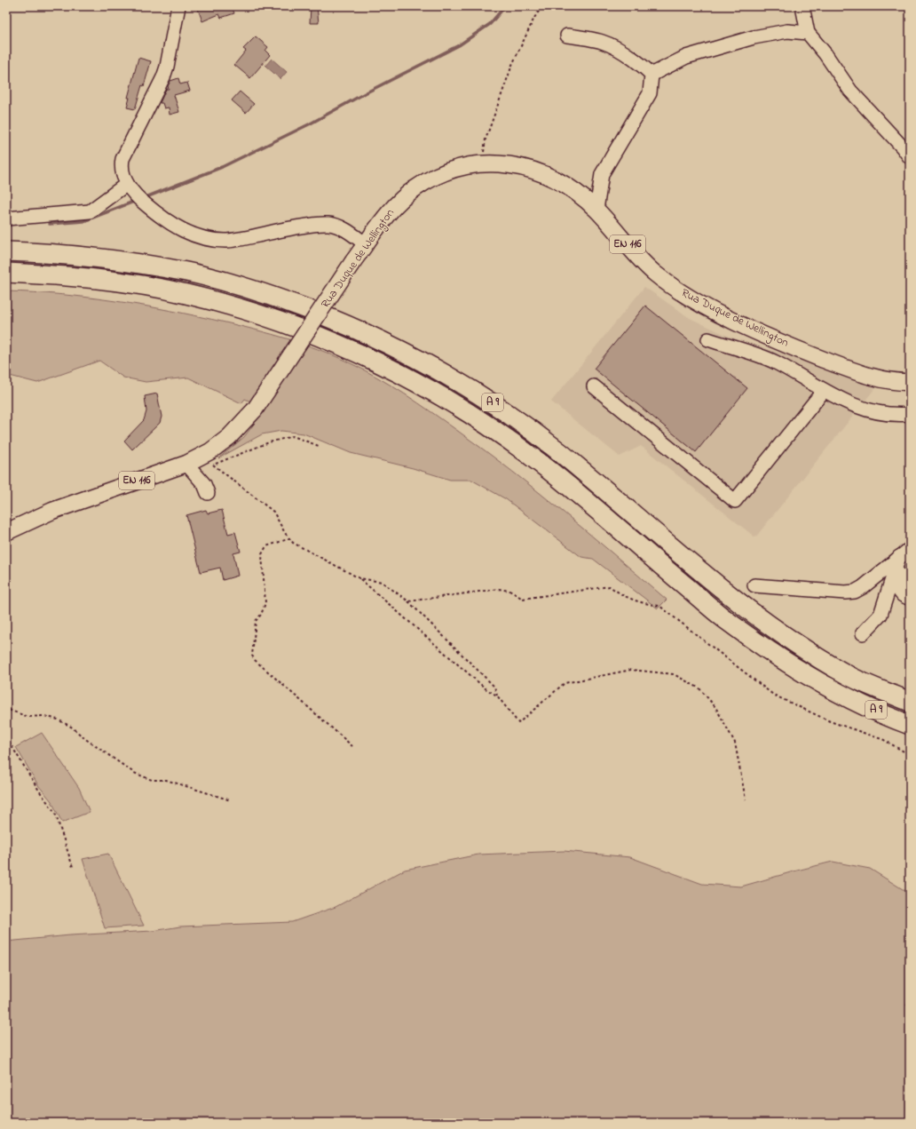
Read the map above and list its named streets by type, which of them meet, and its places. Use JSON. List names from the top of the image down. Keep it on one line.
{"streets":{"highway":["A 9"],"main road":["EN 116","Rua Duque de Wellington"]}}
